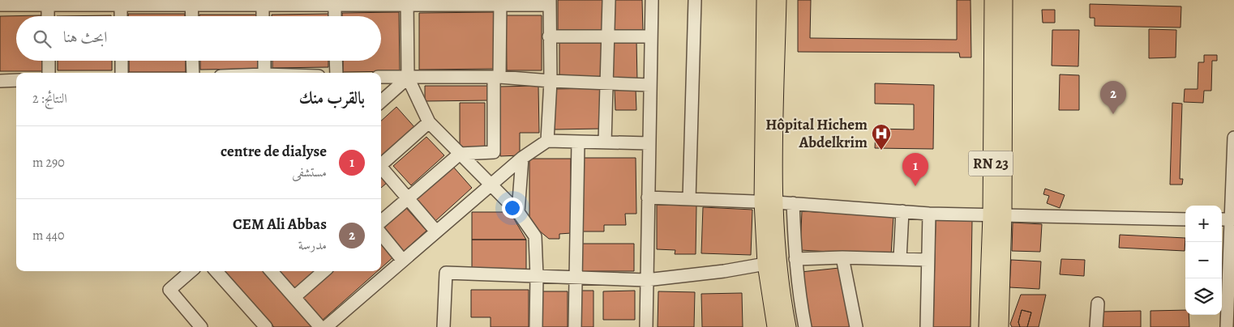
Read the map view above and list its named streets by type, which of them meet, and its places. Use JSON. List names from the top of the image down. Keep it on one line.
{"streets":{"main road":["RN 23"]},"places":{"hospital":["Hôpital Hichem Abdelkrim"]},"page":{"search":"ابحث هنا","heading":["بالقرب منك","النتائج: 2"],"pins":["2","1"],"list":[{"mark":"1","name":"centre de dialyse","note":"مستشفى","value":"290 m"},{"mark":"2","name":"CEM Ali Abbas","note":"مدرسة","value":"440 m"}],"map_buttons":["+","−"]}}
